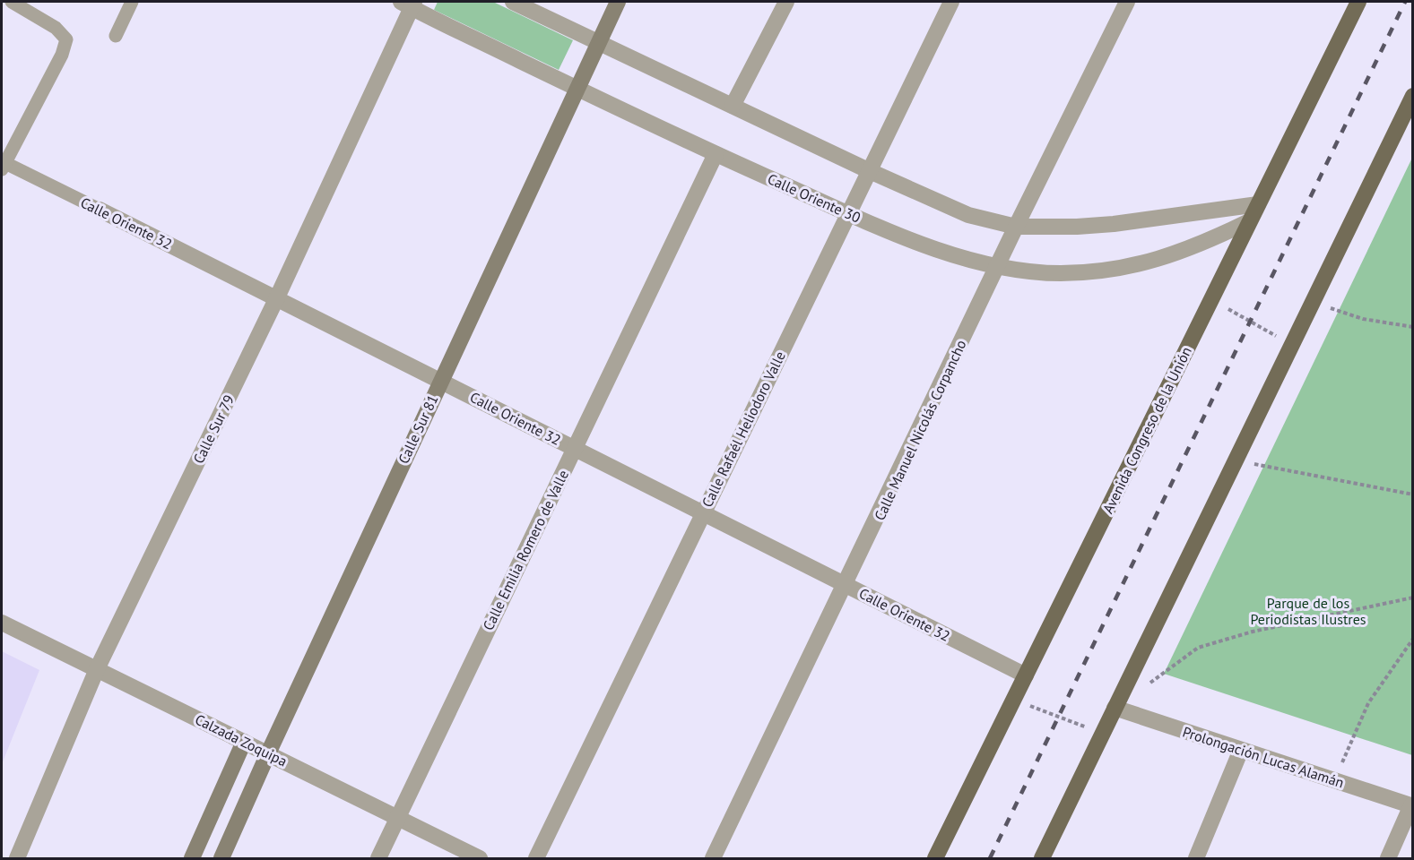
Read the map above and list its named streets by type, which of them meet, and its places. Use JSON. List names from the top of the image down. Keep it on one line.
{"streets":{"main road":["Avenida Congreso de la Unión"],"street":["Calle Oriente 30","Calle Oriente 32","Calle Sur 79","Calle Sur 81","Calle Rafaél Heliodoro Valle","Calle Manuel Nicolás Corpancho","Calle Emilia Romero de Valle","Calzada Zoquipa","Prolongación Lucas Alamán"]},"crossings":[["Calle Oriente 30","Calle Sur 79"],["Calle Oriente 30","Calle Sur 81"],["Calle Oriente 30","Calle Rafaél Heliodoro Valle"],["Calle Oriente 30","Calle Manuel Nicolás Corpancho"],["Calle Oriente 30","Avenida Congreso de la Unión"],["Calle Oriente 30","Calle Emilia Romero de Valle"],["Calle Oriente 32","Calle Sur 79"],["Calle Oriente 32","Calle Sur 81"],["Calle Oriente 32","Calle Rafaél Heliodoro Valle"],["Calle Oriente 32","Calle Manuel Nicolás Corpancho"],["Calle Oriente 32","Avenida Congreso de la Unión"],["Calle Oriente 32","Calle Emilia Romero de Valle"],["Calle Sur 79","Calzada Zoquipa"],["Calle Sur 81","Calzada Zoquipa"],["Calle Emilia Romero de Valle","Calzada Zoquipa"]],"parks":["Parque de los Periodistas Ilustres"]}
